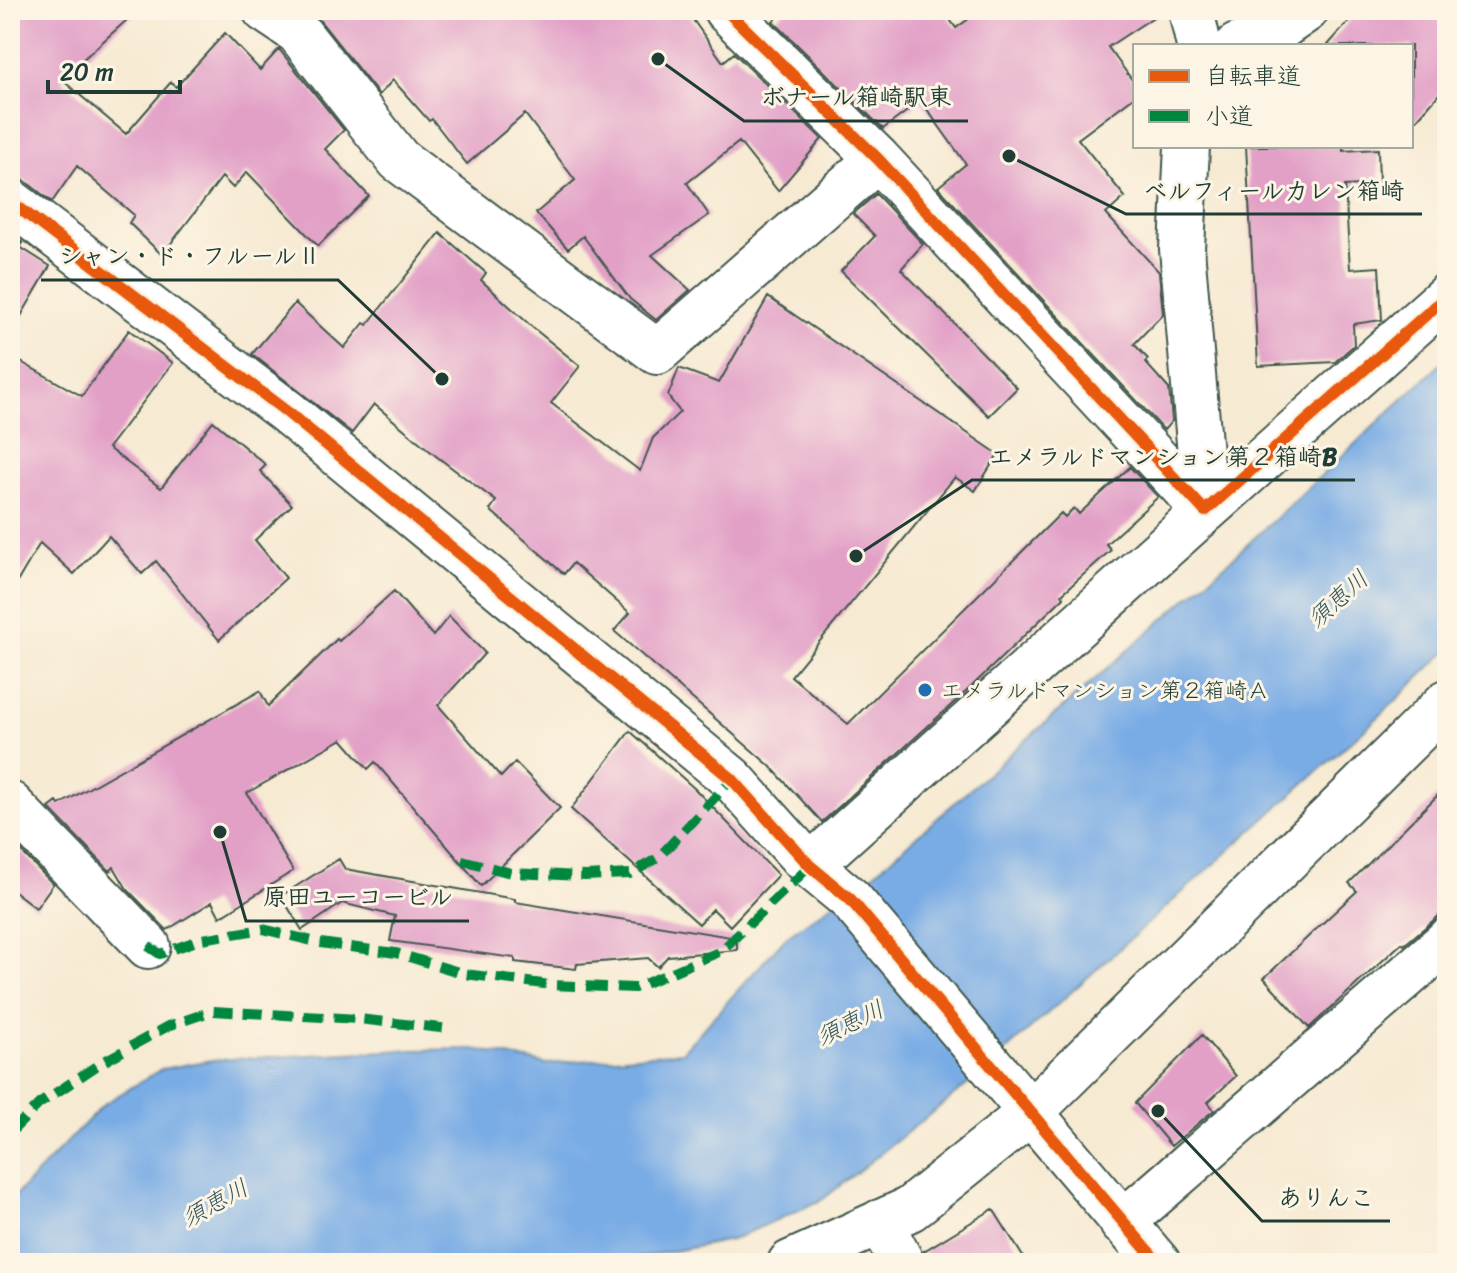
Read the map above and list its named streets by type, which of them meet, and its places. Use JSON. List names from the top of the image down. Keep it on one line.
{"water":["須恵川"],"places":["ボナール箱崎駅東","ベルフィールカレン箱崎","シャン・ド・フルールⅡ","エメラルドマンション第２箱崎B","エメラルドマンション第２箱崎Ａ","原田ユーコービル","ありんこ"],"legend":["自転車道","小道"],"scale_bar":"20 m"}
